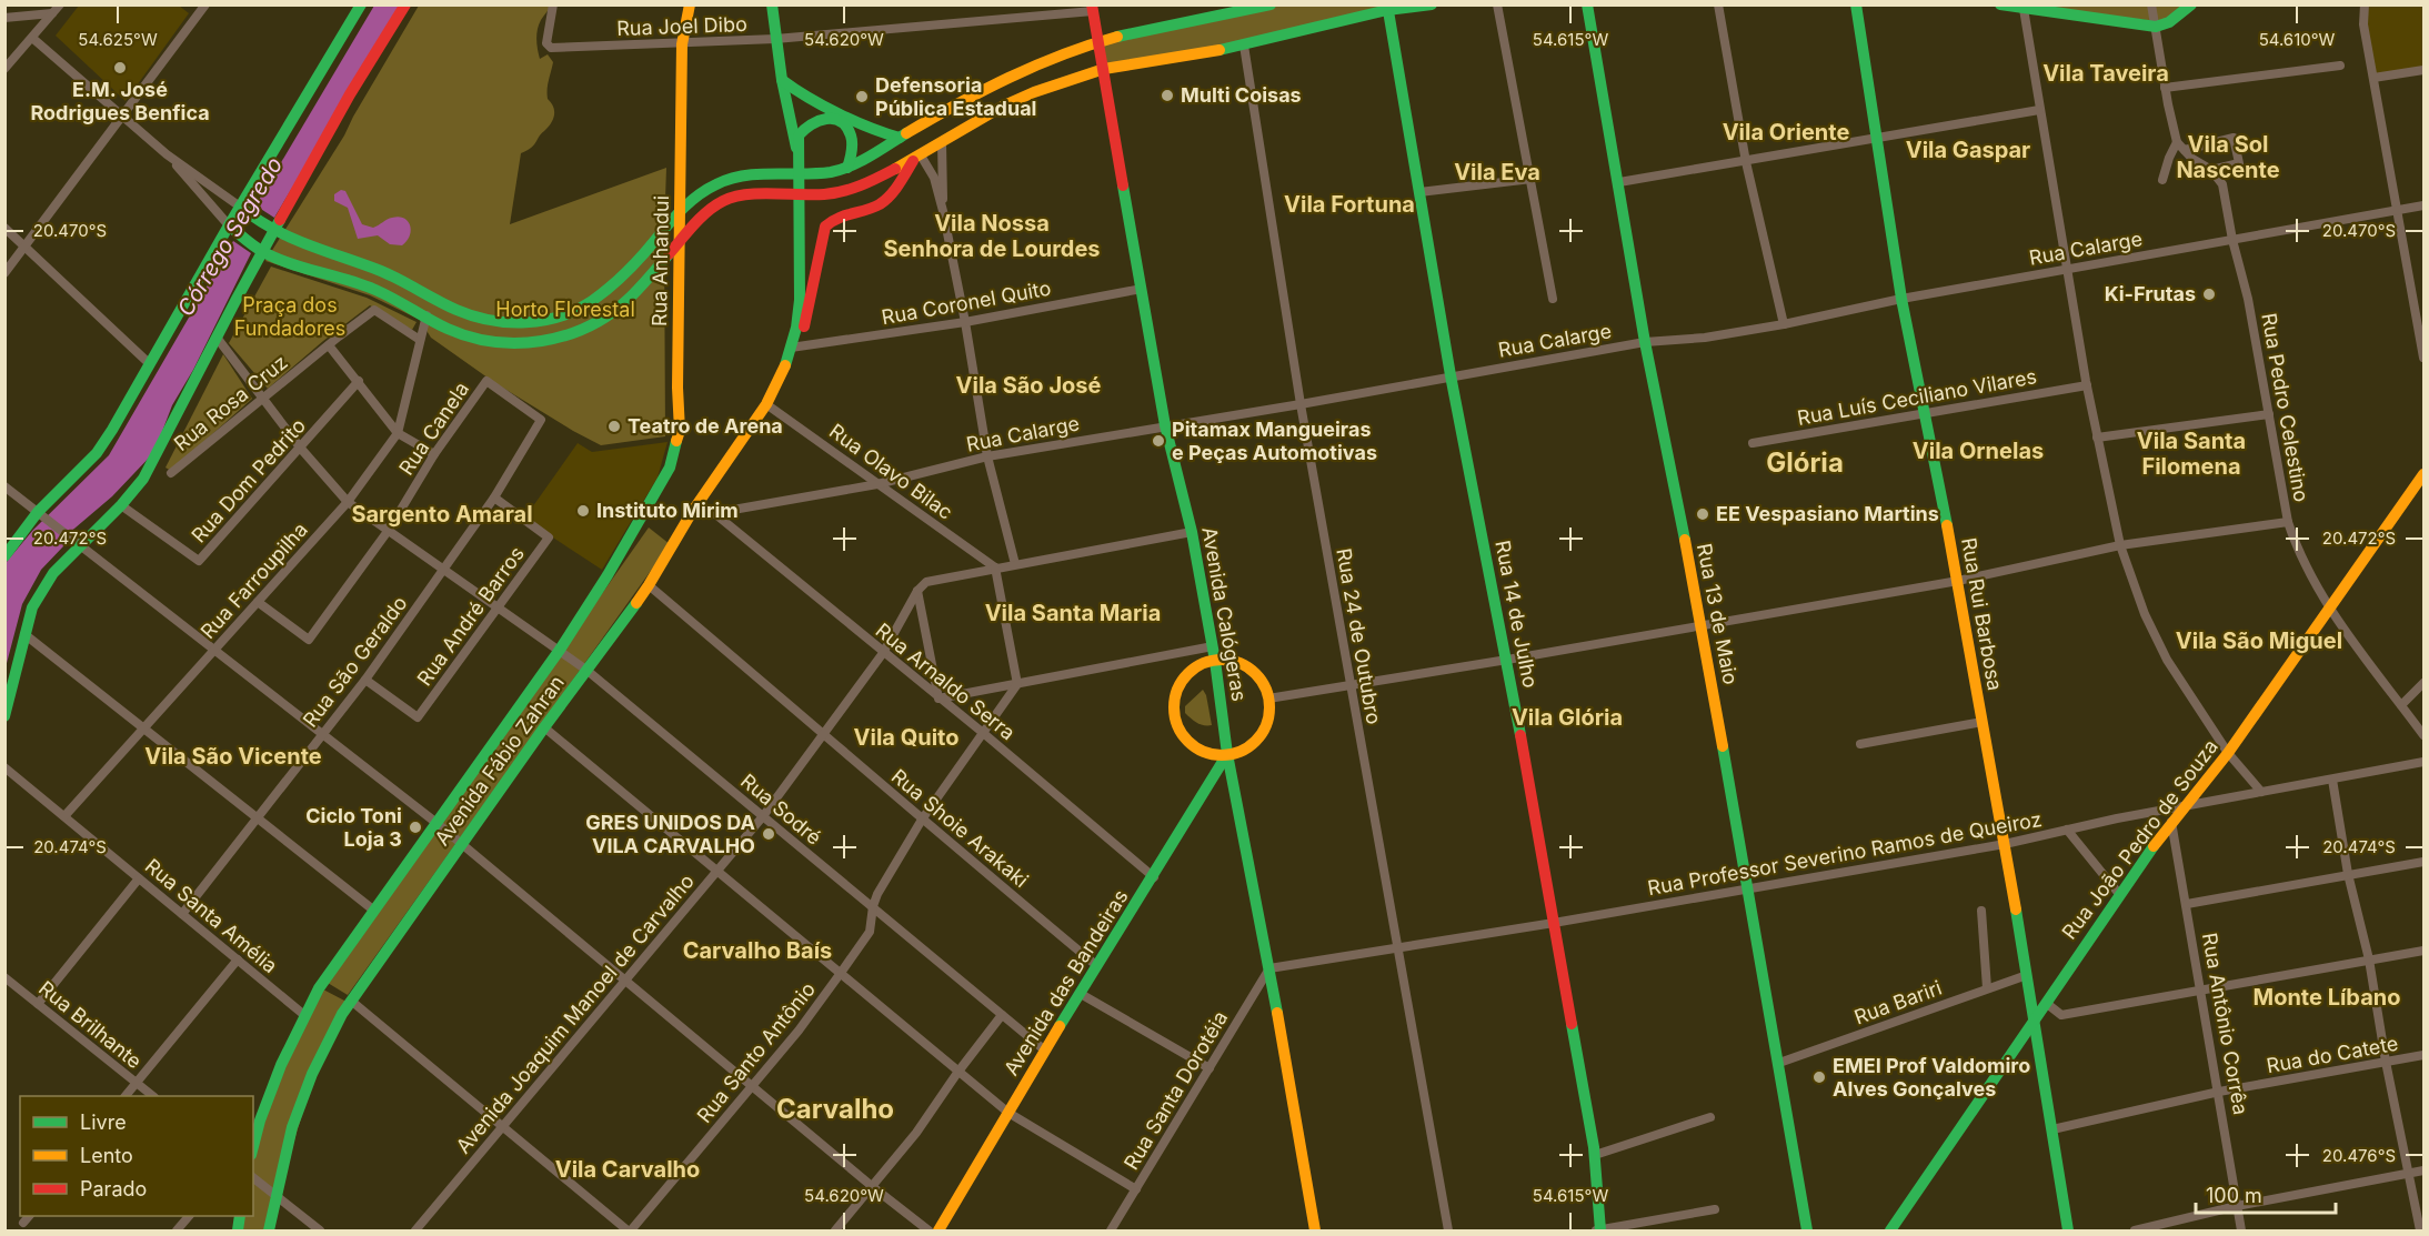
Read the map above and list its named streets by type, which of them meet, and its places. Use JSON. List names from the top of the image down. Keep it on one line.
{"streets":{"main road":["Rua Anhandui","Avenida Calógeras","Rua 14 de Julho","Rua 13 de Maio","Rua Rui Barbosa","Avenida Fábio Zahran","Rua João Pedro de Souza","Avenida das Bandeiras"],"street":["Rua Joel Dibo","Rua Calarge","Rua Coronel Quito","Rua Luís Ceciliano Vilares","Rua Rosa Cruz","Rua Pedro Celestino","Rua Canela","Rua Olavo Bilac","Rua Dom Pedrito","Rua Farroupilha","Rua André Barros","Rua 24 de Outubro","Rua São Geraldo","Rua Arnaldo Serra","Rua Sodré","Rua Shoie Arakaki","Rua Professor Severino Ramos de Queiroz","Rua Santa Amélia","Rua Bariri","Avenida Joaquim Manoel de Carvalho","Rua Antônio Corrêa","Rua Brilhante","Rua Santo Antônio","Rua do Catete","Rua Santa Dorotéia"]},"crossings":[["Rua Joel Dibo","Rua Anhandui"],["Rua Joel Dibo","Avenida Calógeras"],["Rua Calarge","Rua Pedro Celestino"],["Rua Calarge","Rua Olavo Bilac"],["Rua Calarge","Avenida Calógeras"],["Rua Calarge","Rua 14 de Julho"],["Rua Calarge","Rua 13 de Maio"],["Rua Calarge","Rua Rui Barbosa"],["Rua Calarge","Rua 24 de Outubro"],["Rua Calarge","Rua Arnaldo Serra"],["Rua Calarge","Avenida Fábio Zahran"],["Rua Anhandui","Avenida Fábio Zahran"],["Rua Coronel Quito","Avenida Calógeras"],["Rua Coronel Quito","Avenida Fábio Zahran"],["Rua Luís Ceciliano Vilares","Rua Rui Barbosa"],["Rua Rosa Cruz","Rua Farroupilha"],["Rua Rosa Cruz","Rua Sodré"],["Rua Pedro Celestino","Rua João Pedro de Souza"],["Rua Canela","Rua Farroupilha"],["Rua Canela","Rua São Geraldo"],["Rua Canela","Rua Sodré"],["Rua Olavo Bilac","Avenida Fábio Zahran"],["Rua Dom Pedrito","Rua Sodré"],["Rua Farroupilha","Rua Sodré"],["Rua Farroupilha","Rua Santa Amélia"],["Avenida Calógeras","Rua Professor Severino Ramos de Queiroz"],["Avenida Calógeras","Avenida das Bandeiras"],["Avenida Calógeras","Rua Santa Dorotéia"],["Rua 14 de Julho","Rua Professor Severino Ramos de Queiroz"],["Rua 13 de Maio","Rua Professor Severino Ramos de Queiroz"],["Rua 13 de Maio","Rua Bariri"],["Rua Rui Barbosa","Rua João Pedro de Souza"],["Rua Rui Barbosa","Rua Professor Severino Ramos de Queiroz"],["Rua Rui Barbosa","Rua Bariri"],["Rua Rui Barbosa","Rua do Catete"],["Rua André Barros","Rua São Geraldo"],["Rua André Barros","Rua Sodré"],["Rua 24 de Outubro","Rua Professor Severino Ramos de Queiroz"],["Rua São Geraldo","Rua Sodré"],["Rua São Geraldo","Rua Santa Amélia"],["Rua Arnaldo Serra","Avenida das Bandeiras"],["Rua Arnaldo Serra","Avenida Joaquim Manoel de Carvalho"],["Rua Arnaldo Serra","Rua Santo Antônio"],["Avenida Fábio Zahran","Rua Sodré"],["Avenida Fábio Zahran","Rua Shoie Arakaki"],["Avenida Fábio Zahran","Rua Santa Amélia"],["Rua Sodré","Avenida das Bandeiras"],["Rua Sodré","Avenida Joaquim Manoel de Carvalho"],["Rua Sodré","Rua Santo Antônio"],["Rua Shoie Arakaki","Avenida das Bandeiras"],["Rua Shoie Arakaki","Avenida Joaquim Manoel de Carvalho"],["Rua Shoie Arakaki","Rua Santo Antônio"],["Rua João Pedro de Souza","Rua Professor Severino Ramos de Queiroz"],["Rua João Pedro de Souza","Rua Antônio Corrêa"],["Rua Professor Severino Ramos de Queiroz","Rua Santa Dorotéia"],["Rua Antônio Corrêa","Rua do Catete"]],"districts":["Vila Taveira","Vila Oriente","Vila Sol Nascente","Vila Gaspar","Vila Eva","Vila Fortuna","Vila Nossa Senhora de Lourdes","Vila São José","Vila Santa Filomena","Vila Ornelas","Glória","Sargento Amaral","Vila Santa Maria","Vila São Miguel","Vila Glória","Vila Quito","Vila São Vicente","Carvalho Baís","Monte Líbano","Carvalho","Vila Carvalho"],"water":["Córrego Segredo"],"parks":["Praça dos Fundadores","Horto Florestal"],"places":["E.M. José Rodrigues Benfica","Multi Coisas","Defensoria Pública Estadual","Ki-Frutas","Teatro de Arena","Pitamax Mangueiras e Peças Automotivas","Instituto Mirim","EE Vespasiano Martins","Ciclo Toni Loja 3","GRES UNIDOS DA VILA CARVALHO","EMEI Prof Valdomiro Alves Gonçalves"],"legend":["Livre","Lento","Parado"],"scale_bar":"100 m","coordinates":["54.625°W","54.620°W","54.615°W","54.610°W","20.470°S","20.472°S","20.474°S","20.476°S"]}
